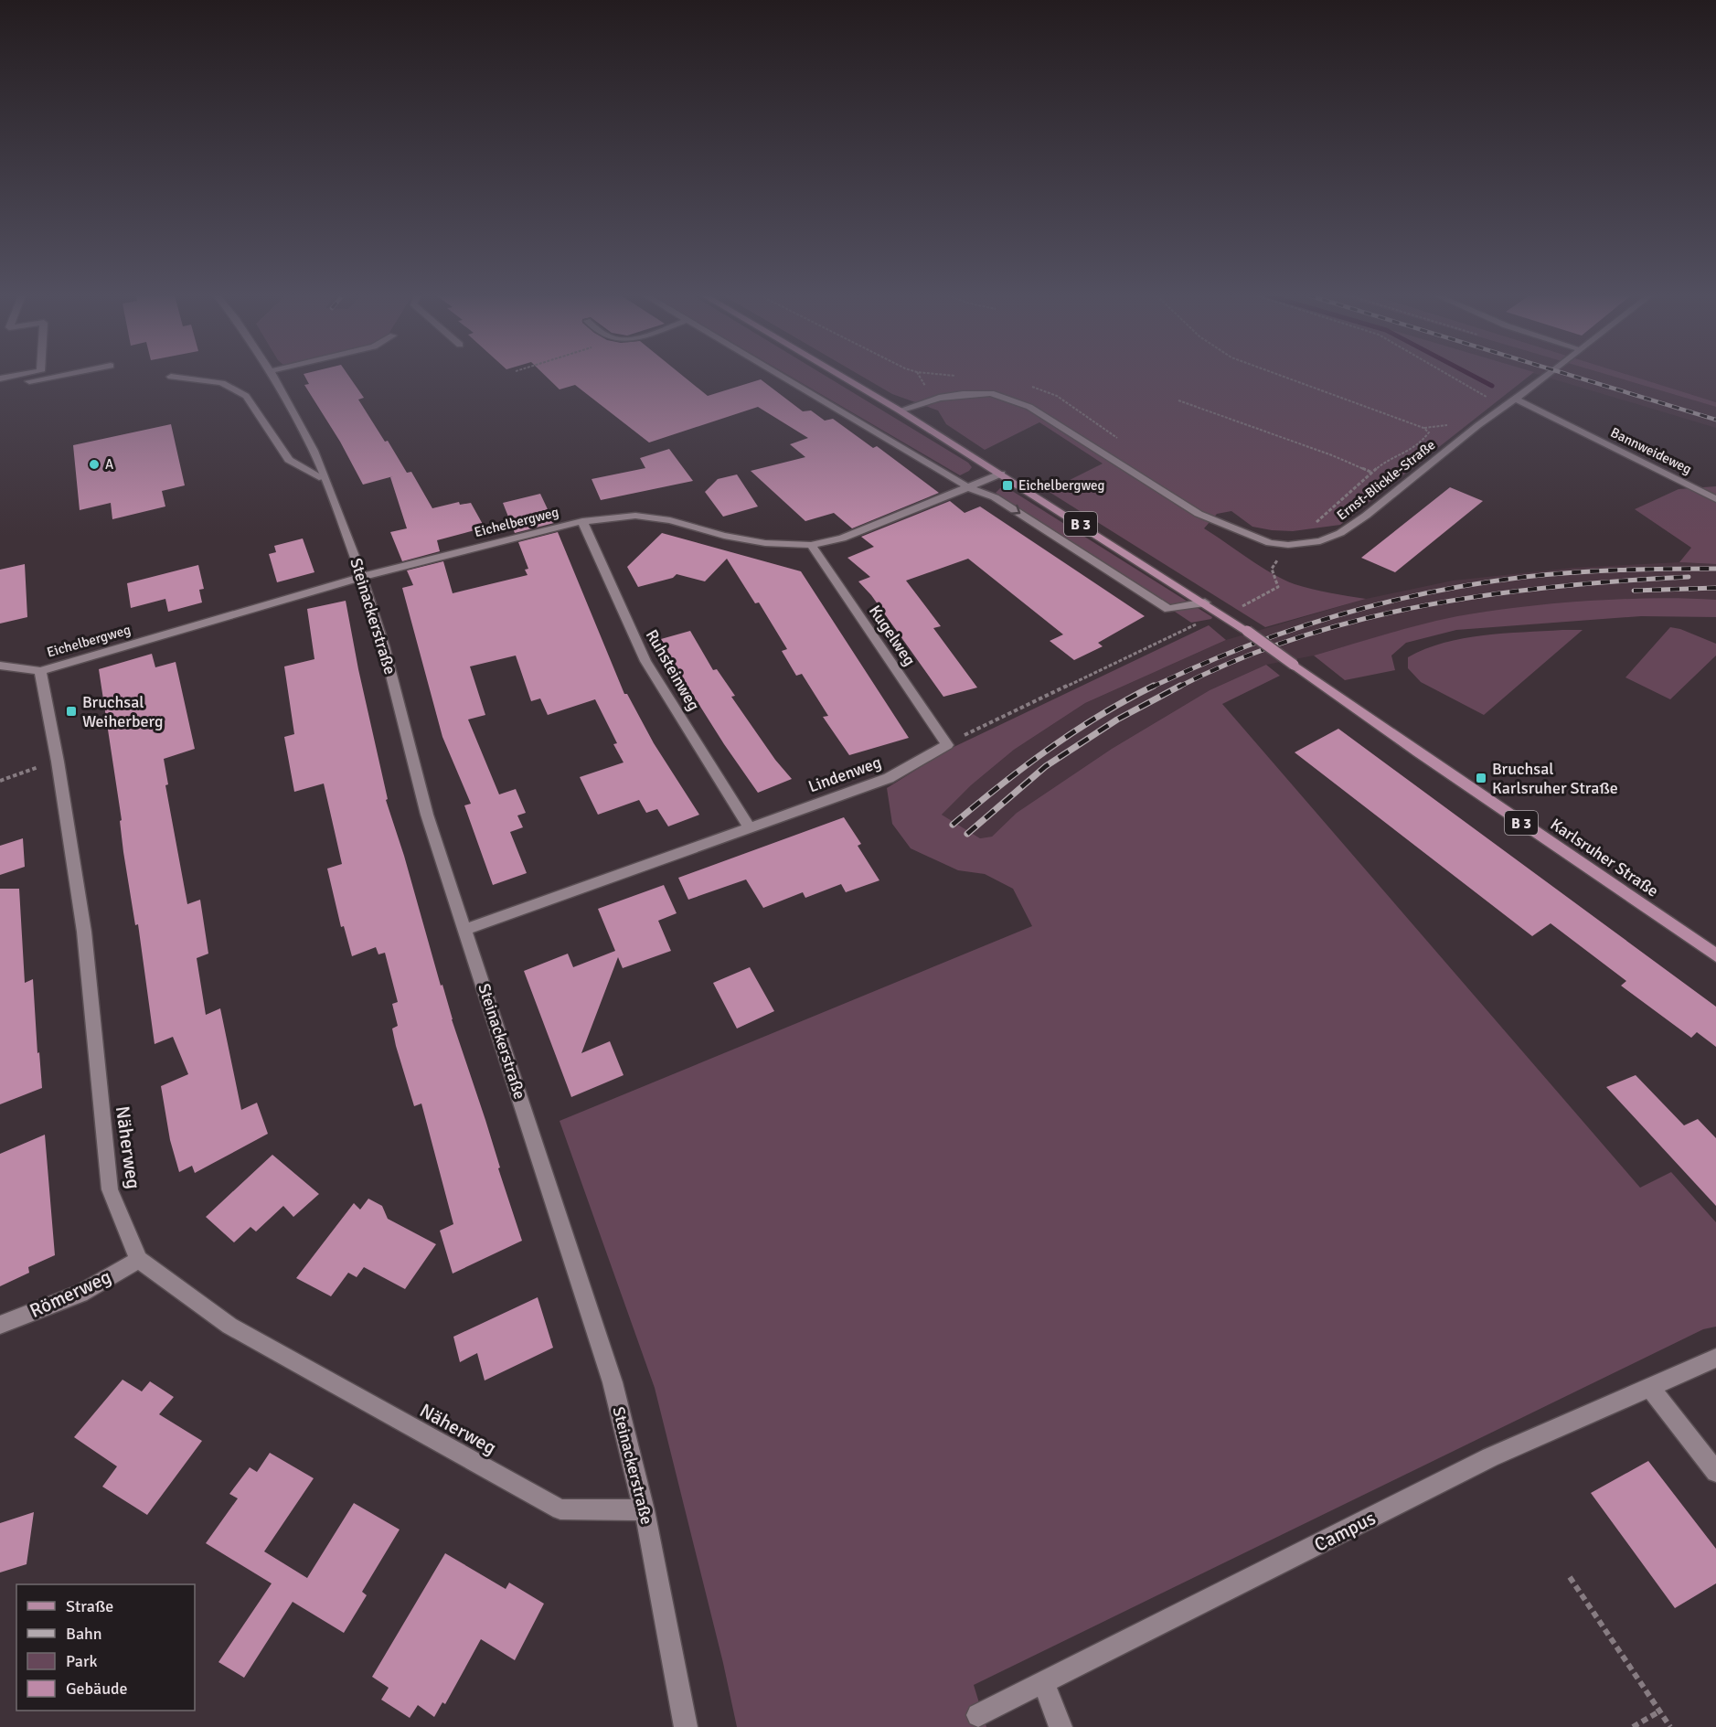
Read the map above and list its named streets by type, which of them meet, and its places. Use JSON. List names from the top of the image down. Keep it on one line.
{"streets":{"main road":["B 3","Karlsruher Straße"],"street":["Bannweideweg","Ernst-Blickle-Straße","Eichelbergweg","Steinackerstraße","Kugelweg","Ruhsteinweg","Lindenweg","Näherweg","Römerweg","Campus"]},"crossings":[["Bannweideweg","Ernst-Blickle-Straße"],["Ernst-Blickle-Straße","B 3"],["Eichelbergweg","B 3"],["Eichelbergweg","Steinackerstraße"],["Eichelbergweg","Kugelweg"],["Eichelbergweg","Ruhsteinweg"],["Eichelbergweg","Näherweg"],["B 3","Karlsruher Straße"],["Steinackerstraße","Lindenweg"],["Steinackerstraße","Näherweg"],["Kugelweg","Lindenweg"],["Ruhsteinweg","Lindenweg"],["Näherweg","Römerweg"]],"places":{"other":["A"],"transit":["Eichelbergweg","Bruchsal Weiherberg","Bruchsal Karlsruher Straße"]},"legend":["Straße","Bahn","Park","Gebäude"]}
